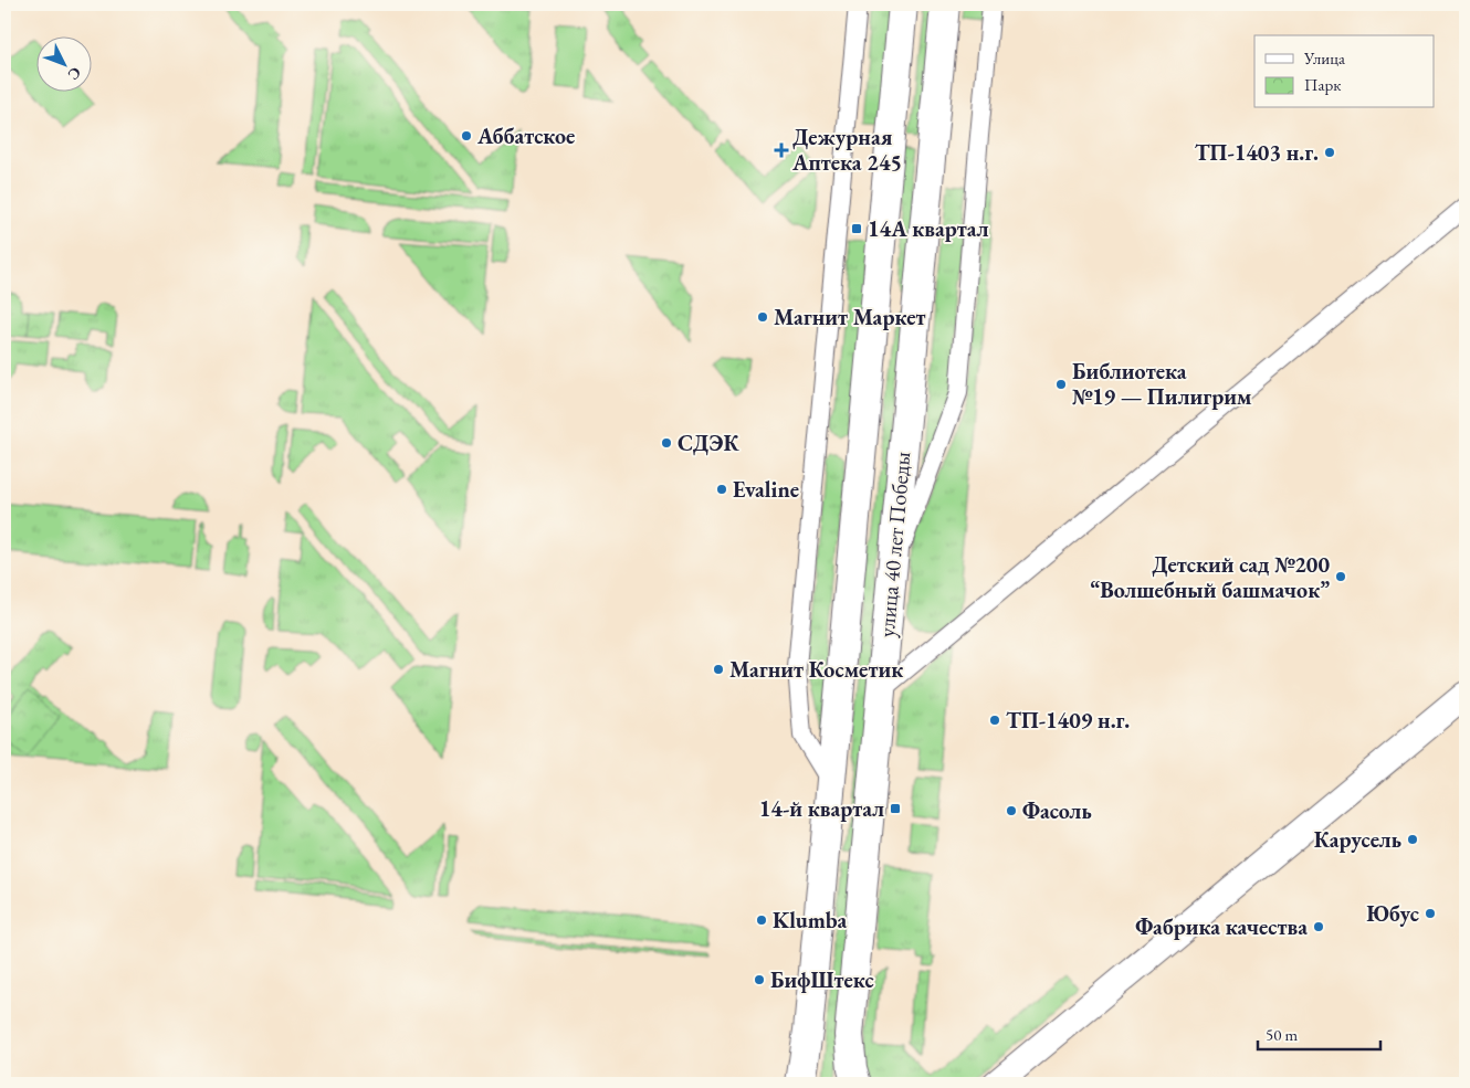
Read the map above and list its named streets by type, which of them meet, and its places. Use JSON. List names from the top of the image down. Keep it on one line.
{"streets":{"main road":["улица 40 лет Победы"]},"places":{"other":["Аббатское","ТП-1403 н.г.","Магнит Маркет","Библиотека №19 — Пилигрим","СДЭК","Evaline","Детский сад №200 “Волшебный башмачок”","Магнит Косметик","ТП-1409 н.г.","Фасоль","Карусель","Юбус","Klumba","Фабрика качества","БифШтекс"],"health":["Дежурная Аптека 245"],"transit":["14А квартал","14-й квартал"]},"legend":["Улица","Парк"],"scale_bar":"50 m","north":"bottom right"}
